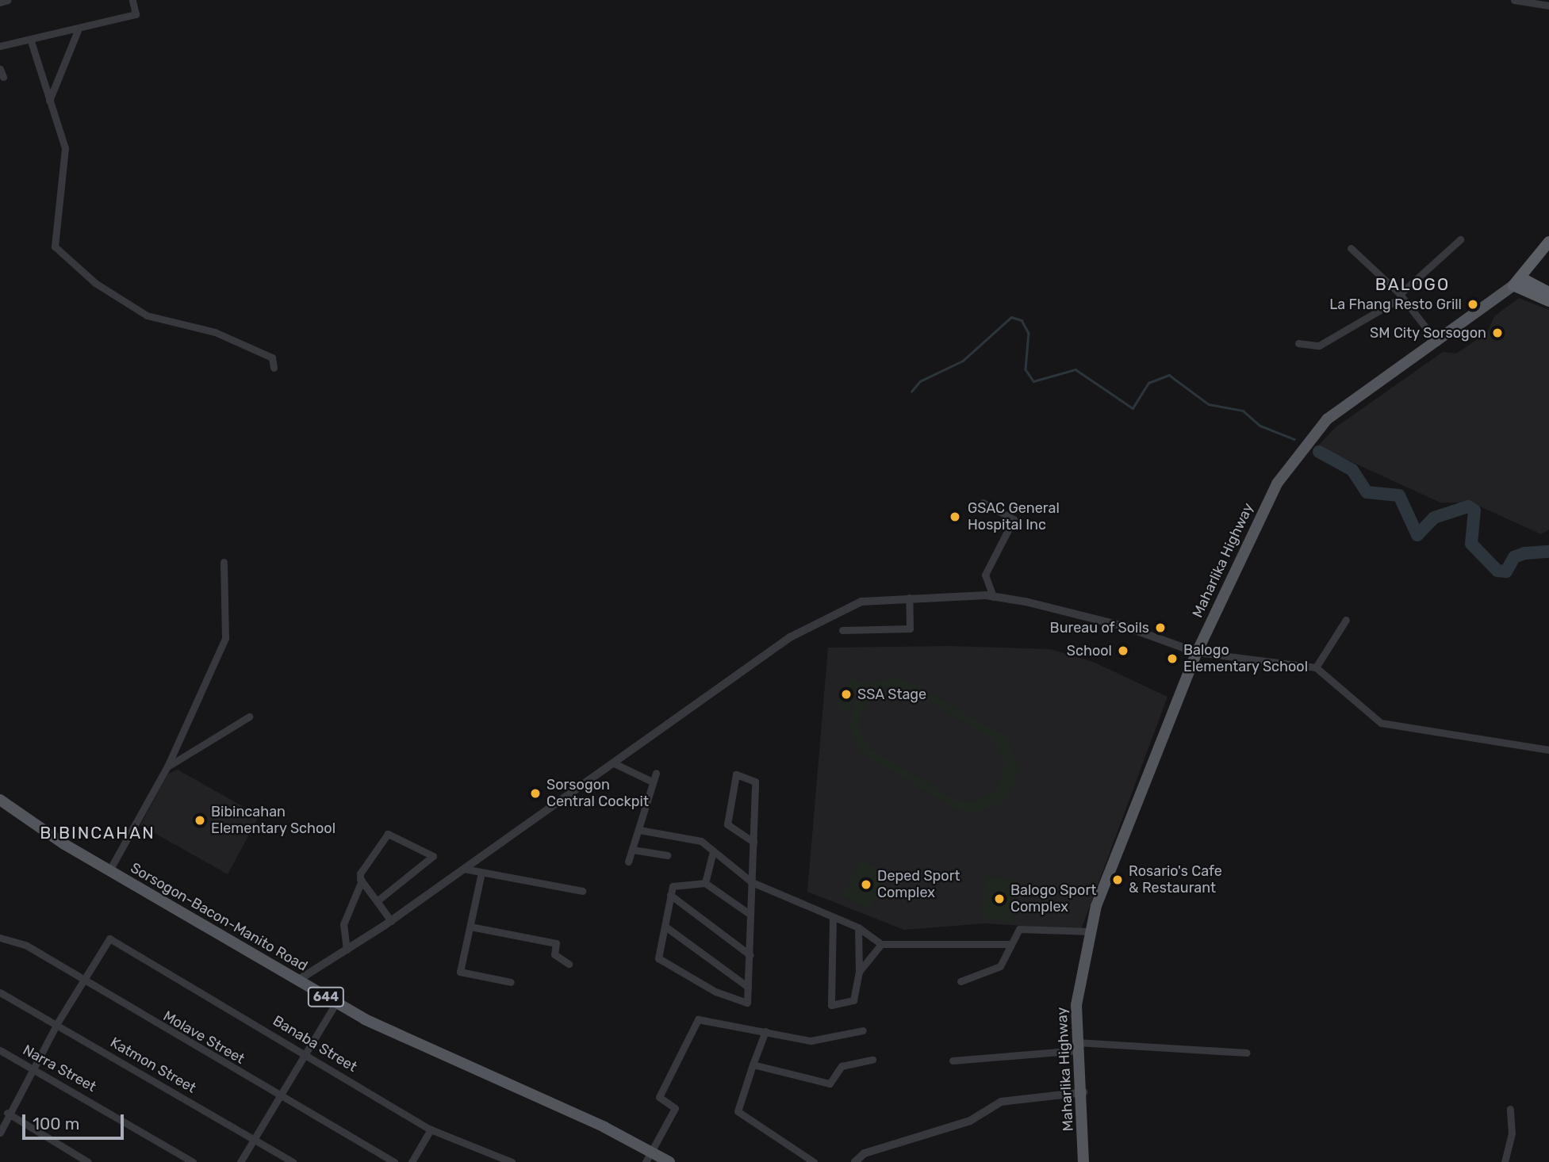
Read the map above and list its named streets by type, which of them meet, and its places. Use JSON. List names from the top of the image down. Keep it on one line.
{"streets":{"highway":["Maharlika Highway"],"main road":["Sorsogon-Bacon-Manito Road","644"],"street":["Molave Street","Banaba Street","Katmon Street","Narra Street"]},"crossings":[["Molave Street","Banaba Street"]],"districts":["BALOGO","BIBINCAHAN"],"places":["La Fhang Resto Grill","SM City Sorsogon","GSAC General Hospital Inc","Bureau of Soils","School","Balogo Elementary School","SSA Stage","Sorsogon Central Cockpit","Bibincahan Elementary School","Rosario's Cafe & Restaurant","Deped Sport Complex","Balogo Sport Complex"],"scale_bar":"100 m"}
